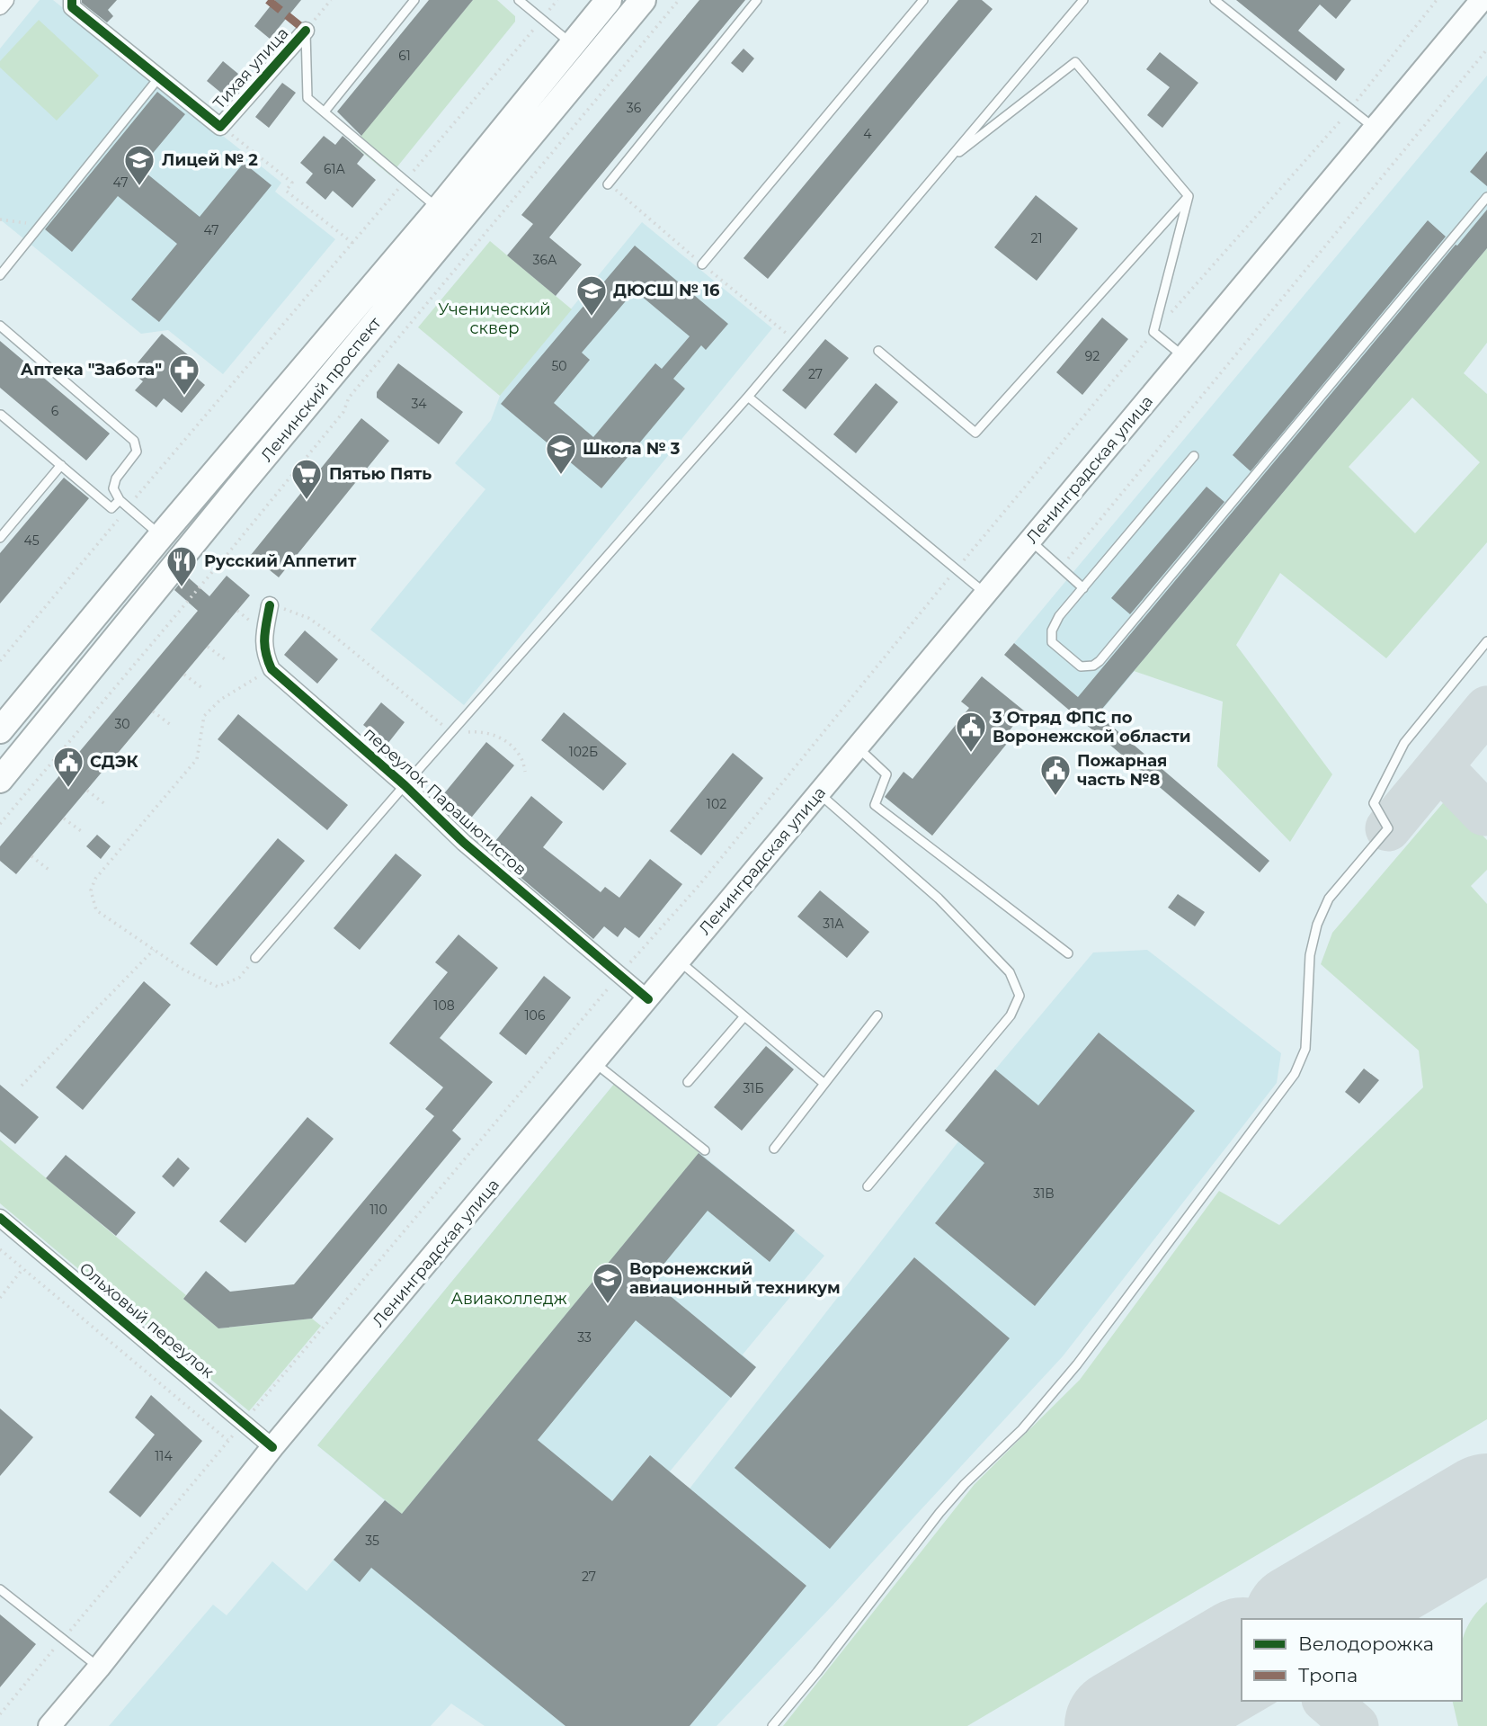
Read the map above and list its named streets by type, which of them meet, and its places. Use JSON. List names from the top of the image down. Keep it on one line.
{"streets":{"main road":["Ленинский проспект","Ленинградская улица"],"street":["Тихая улица","переулок Парашютистов","Ольховый переулок"]},"crossings":[["Ленинградская улица","переулок Парашютистов"],["Ленинградская улица","Ольховый переулок"]],"parks":["Ученический сквер","Авиаколледж"],"places":{"school or university":["Лицей № 2","ДЮСШ № 16","Школа № 3","Воронежский авиационный техникум"],"pharmacy":["Аптека \"Забота\""],"supermarket":["Пятью Пять"],"restaurant":["Русский Аппетит"],"public building":["3 Отряд ФПС по Воронежской области","СДЭК","Пожарная часть №8"]},"house_numbers":["61","36","4","61А","47","47","21","36А","92","50","27","34","6","45","30","102Б","102","31А","108","106","31Б","31В","110","33","114","35","27"],"legend":["Велодорожка","Тропа"]}
